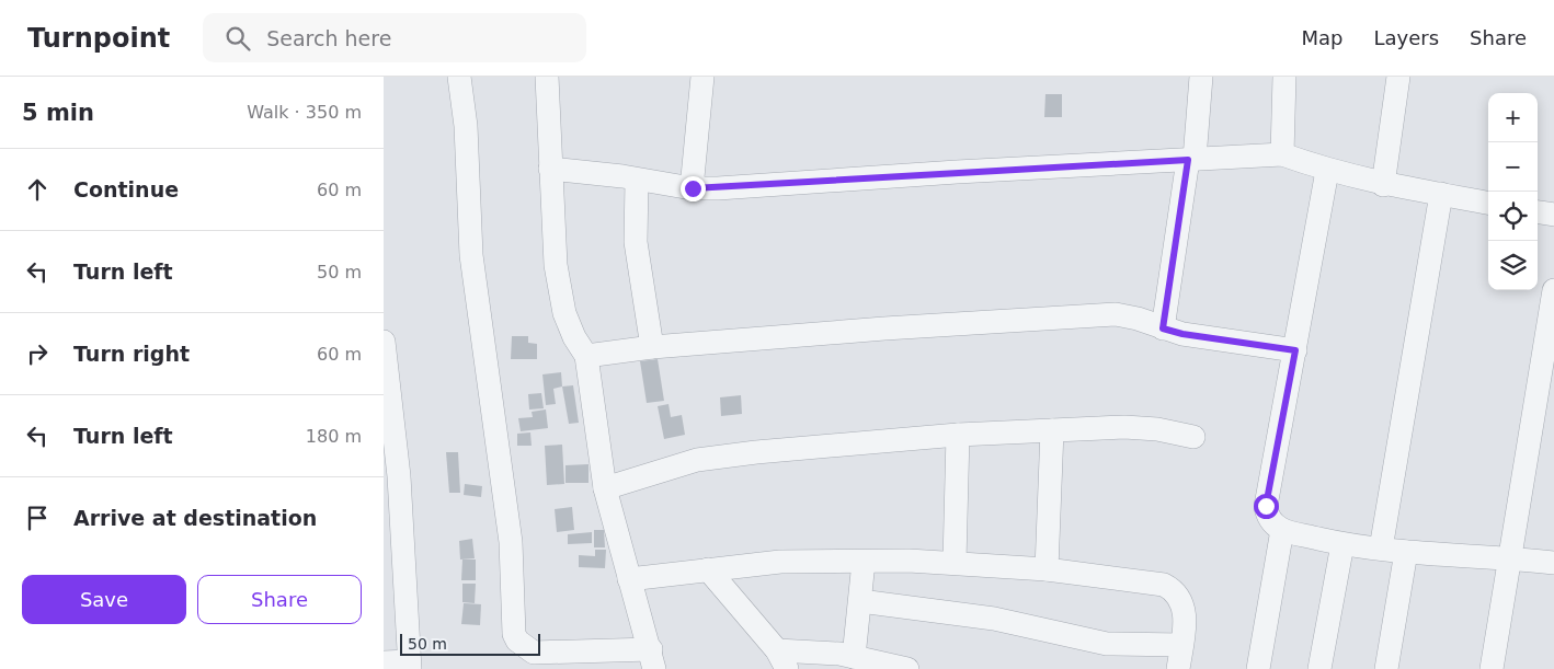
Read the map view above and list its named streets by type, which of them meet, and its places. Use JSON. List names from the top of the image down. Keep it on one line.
{"scale_bar":"50 m","page":{"header":"Turnpoint","search":"Search here","nav":["Map","Layers","Share"],"heading":["5 min","Walk · 350 m"],"map_buttons":["+","−"],"list":[["Continue","60 m"],["Turn left","50 m"],["Turn right","60 m"],["Turn left","180 m"],"Arrive at destination"],"buttons":["Save","Share"],"scale":"50 m"}}
